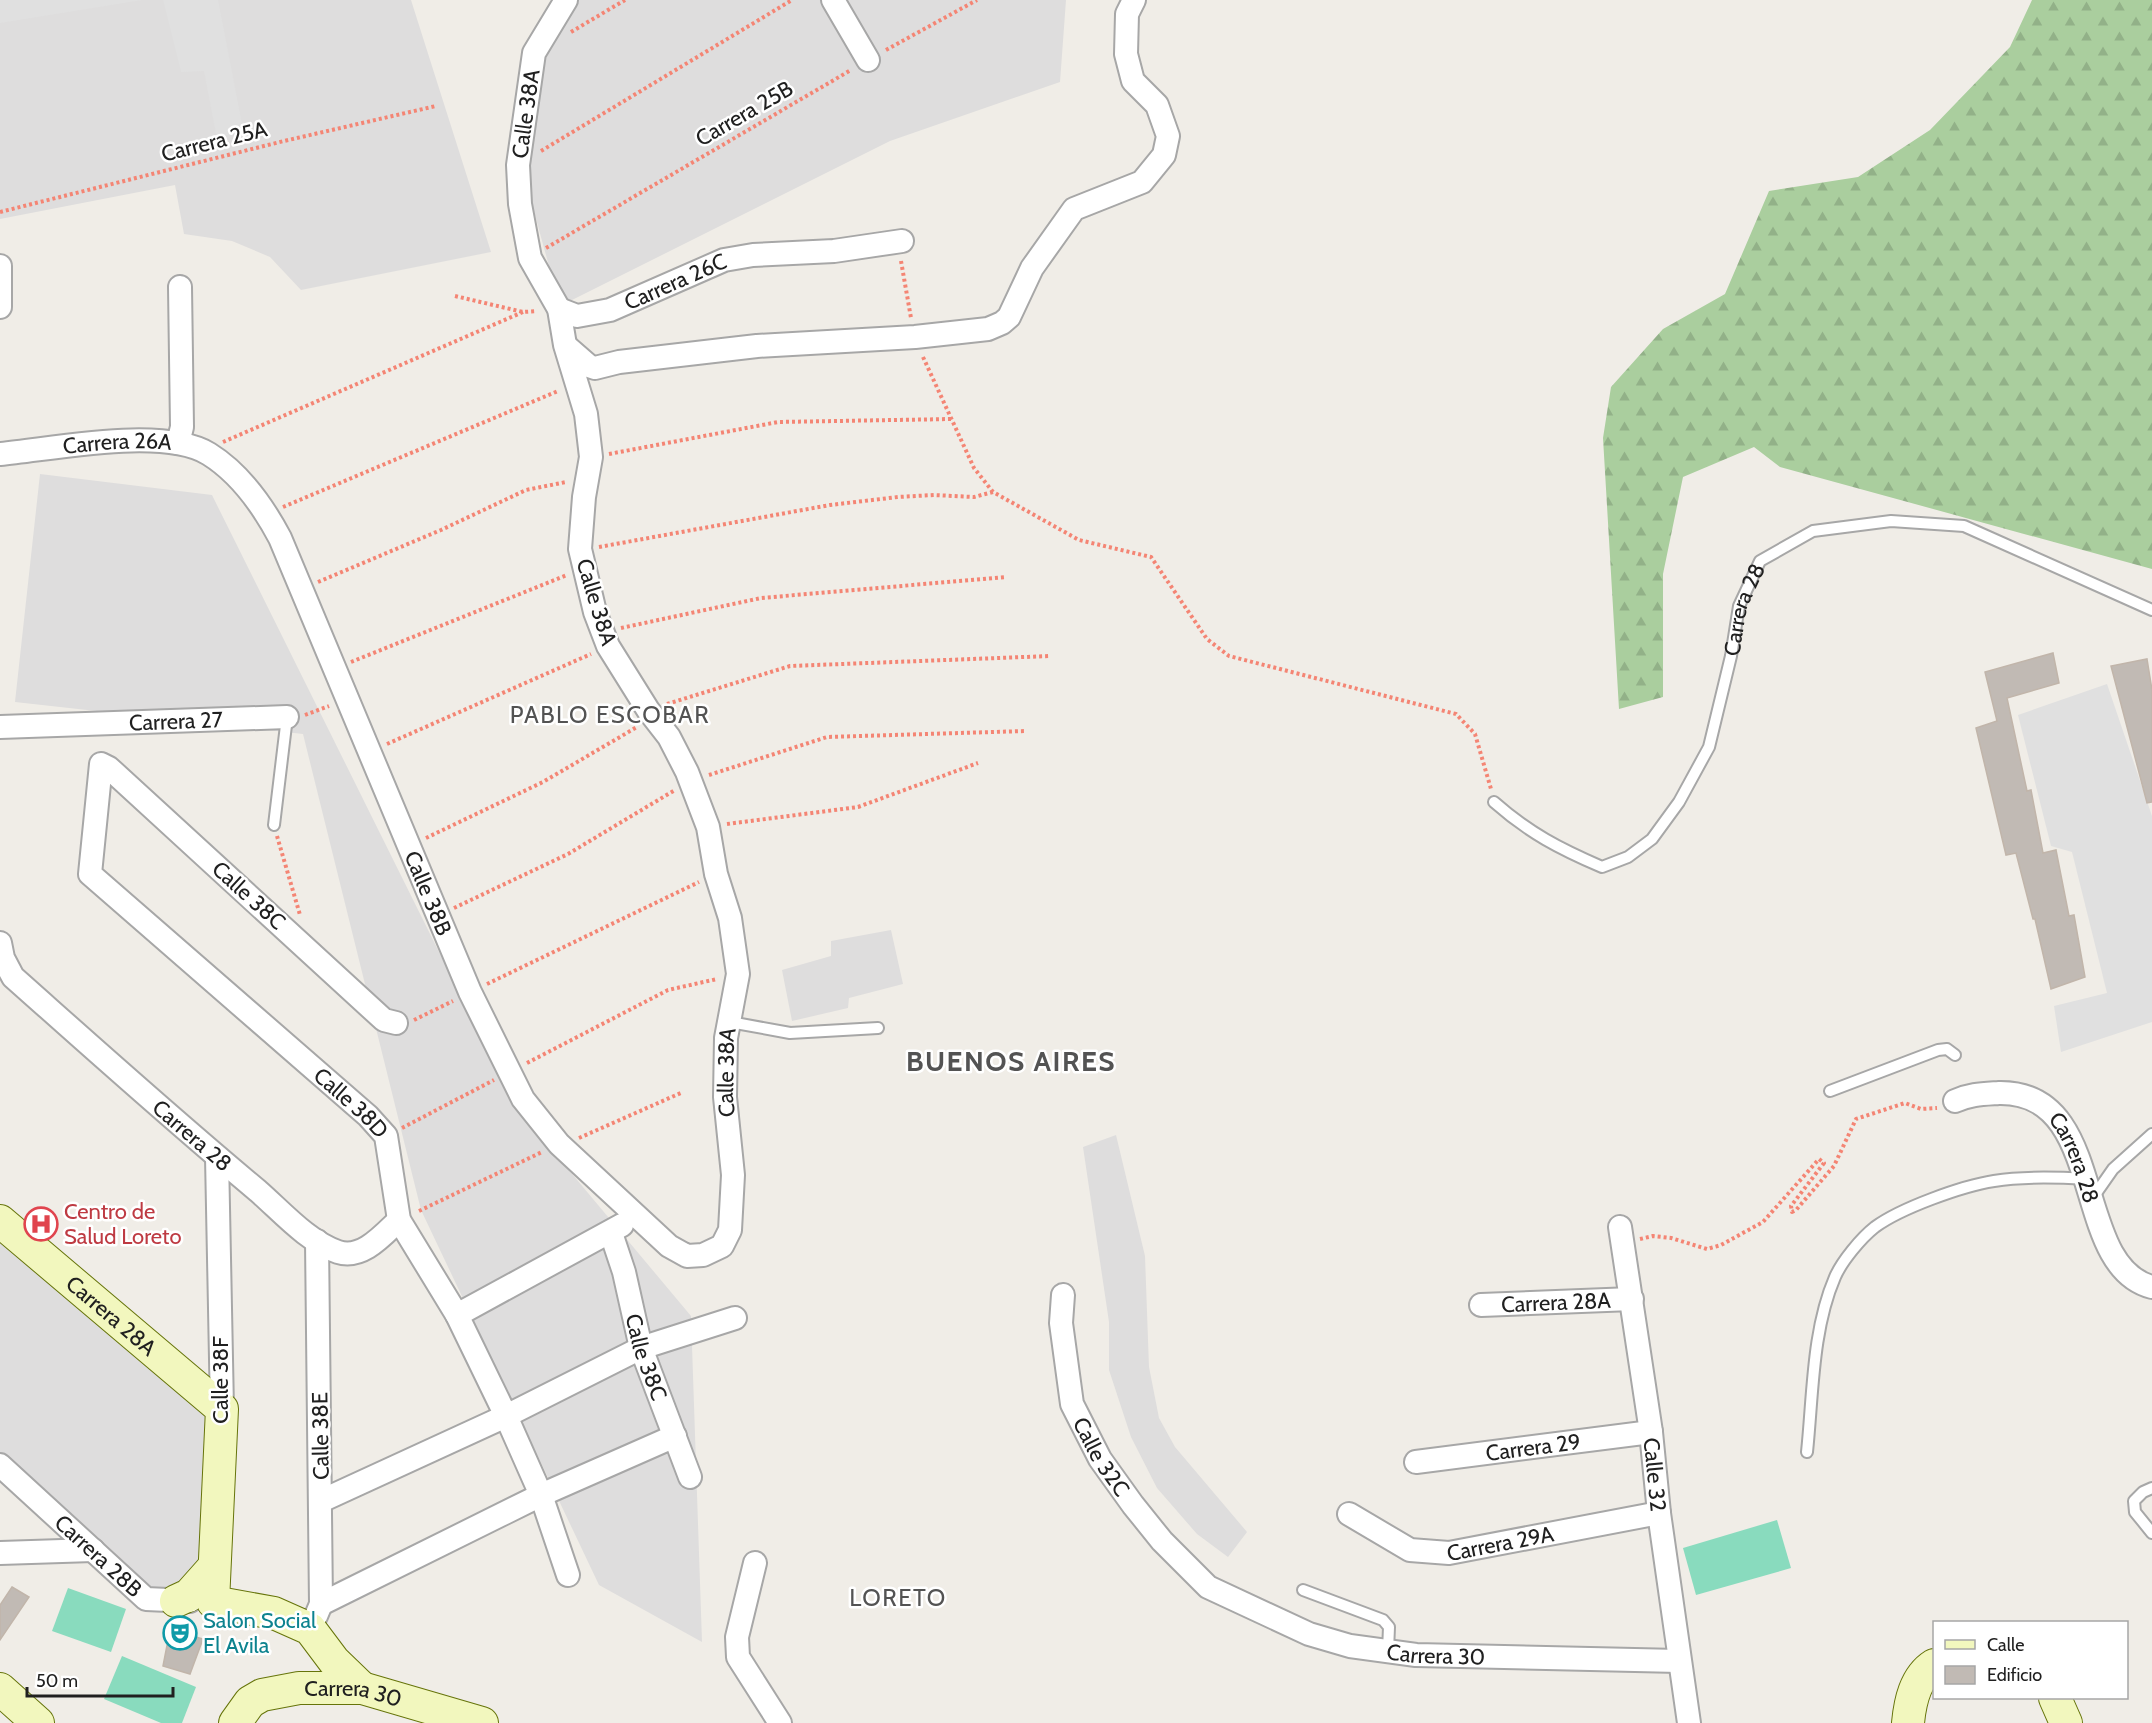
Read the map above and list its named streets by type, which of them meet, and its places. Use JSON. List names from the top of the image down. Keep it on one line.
{"streets":{"street":["Calle 38A","Carrera 26C","Carrera 26A","Carrera 28","Carrera 27","Calle 38B","Calle 38C","Calle 38D","Carrera 28A","Calle 38F","Calle 38E","Carrera 29","Calle 32C","Calle 32","Carrera 29A","Carrera 28B","Carrera 30"],"path":["Carrera 25B","Carrera 25A"]},"crossings":[["Carrera 25B","Calle 38A"],["Calle 38A","Carrera 26C"],["Calle 38A","Calle 38B"],["Carrera 26A","Calle 38B"],["Carrera 28","Calle 38D"],["Carrera 28","Calle 38F"],["Carrera 28","Calle 38E"],["Calle 38C","Calle 38D"],["Carrera 28A","Calle 38F"],["Carrera 28A","Calle 32"],["Calle 38F","Carrera 28B"],["Calle 38E","Carrera 28B"],["Carrera 29","Calle 32"],["Calle 32C","Carrera 30"],["Calle 32","Carrera 29A"],["Calle 32","Carrera 30"],["Carrera 28B","Carrera 30"]],"districts":["PABLO ESCOBAR","BUENOS AIRES","LORETO"],"places":{"hospital":["Centro de Salud Loreto"],"theatre":["Salon Social El Avila"]},"legend":["Calle","Edificio"],"scale_bar":"50 m"}
